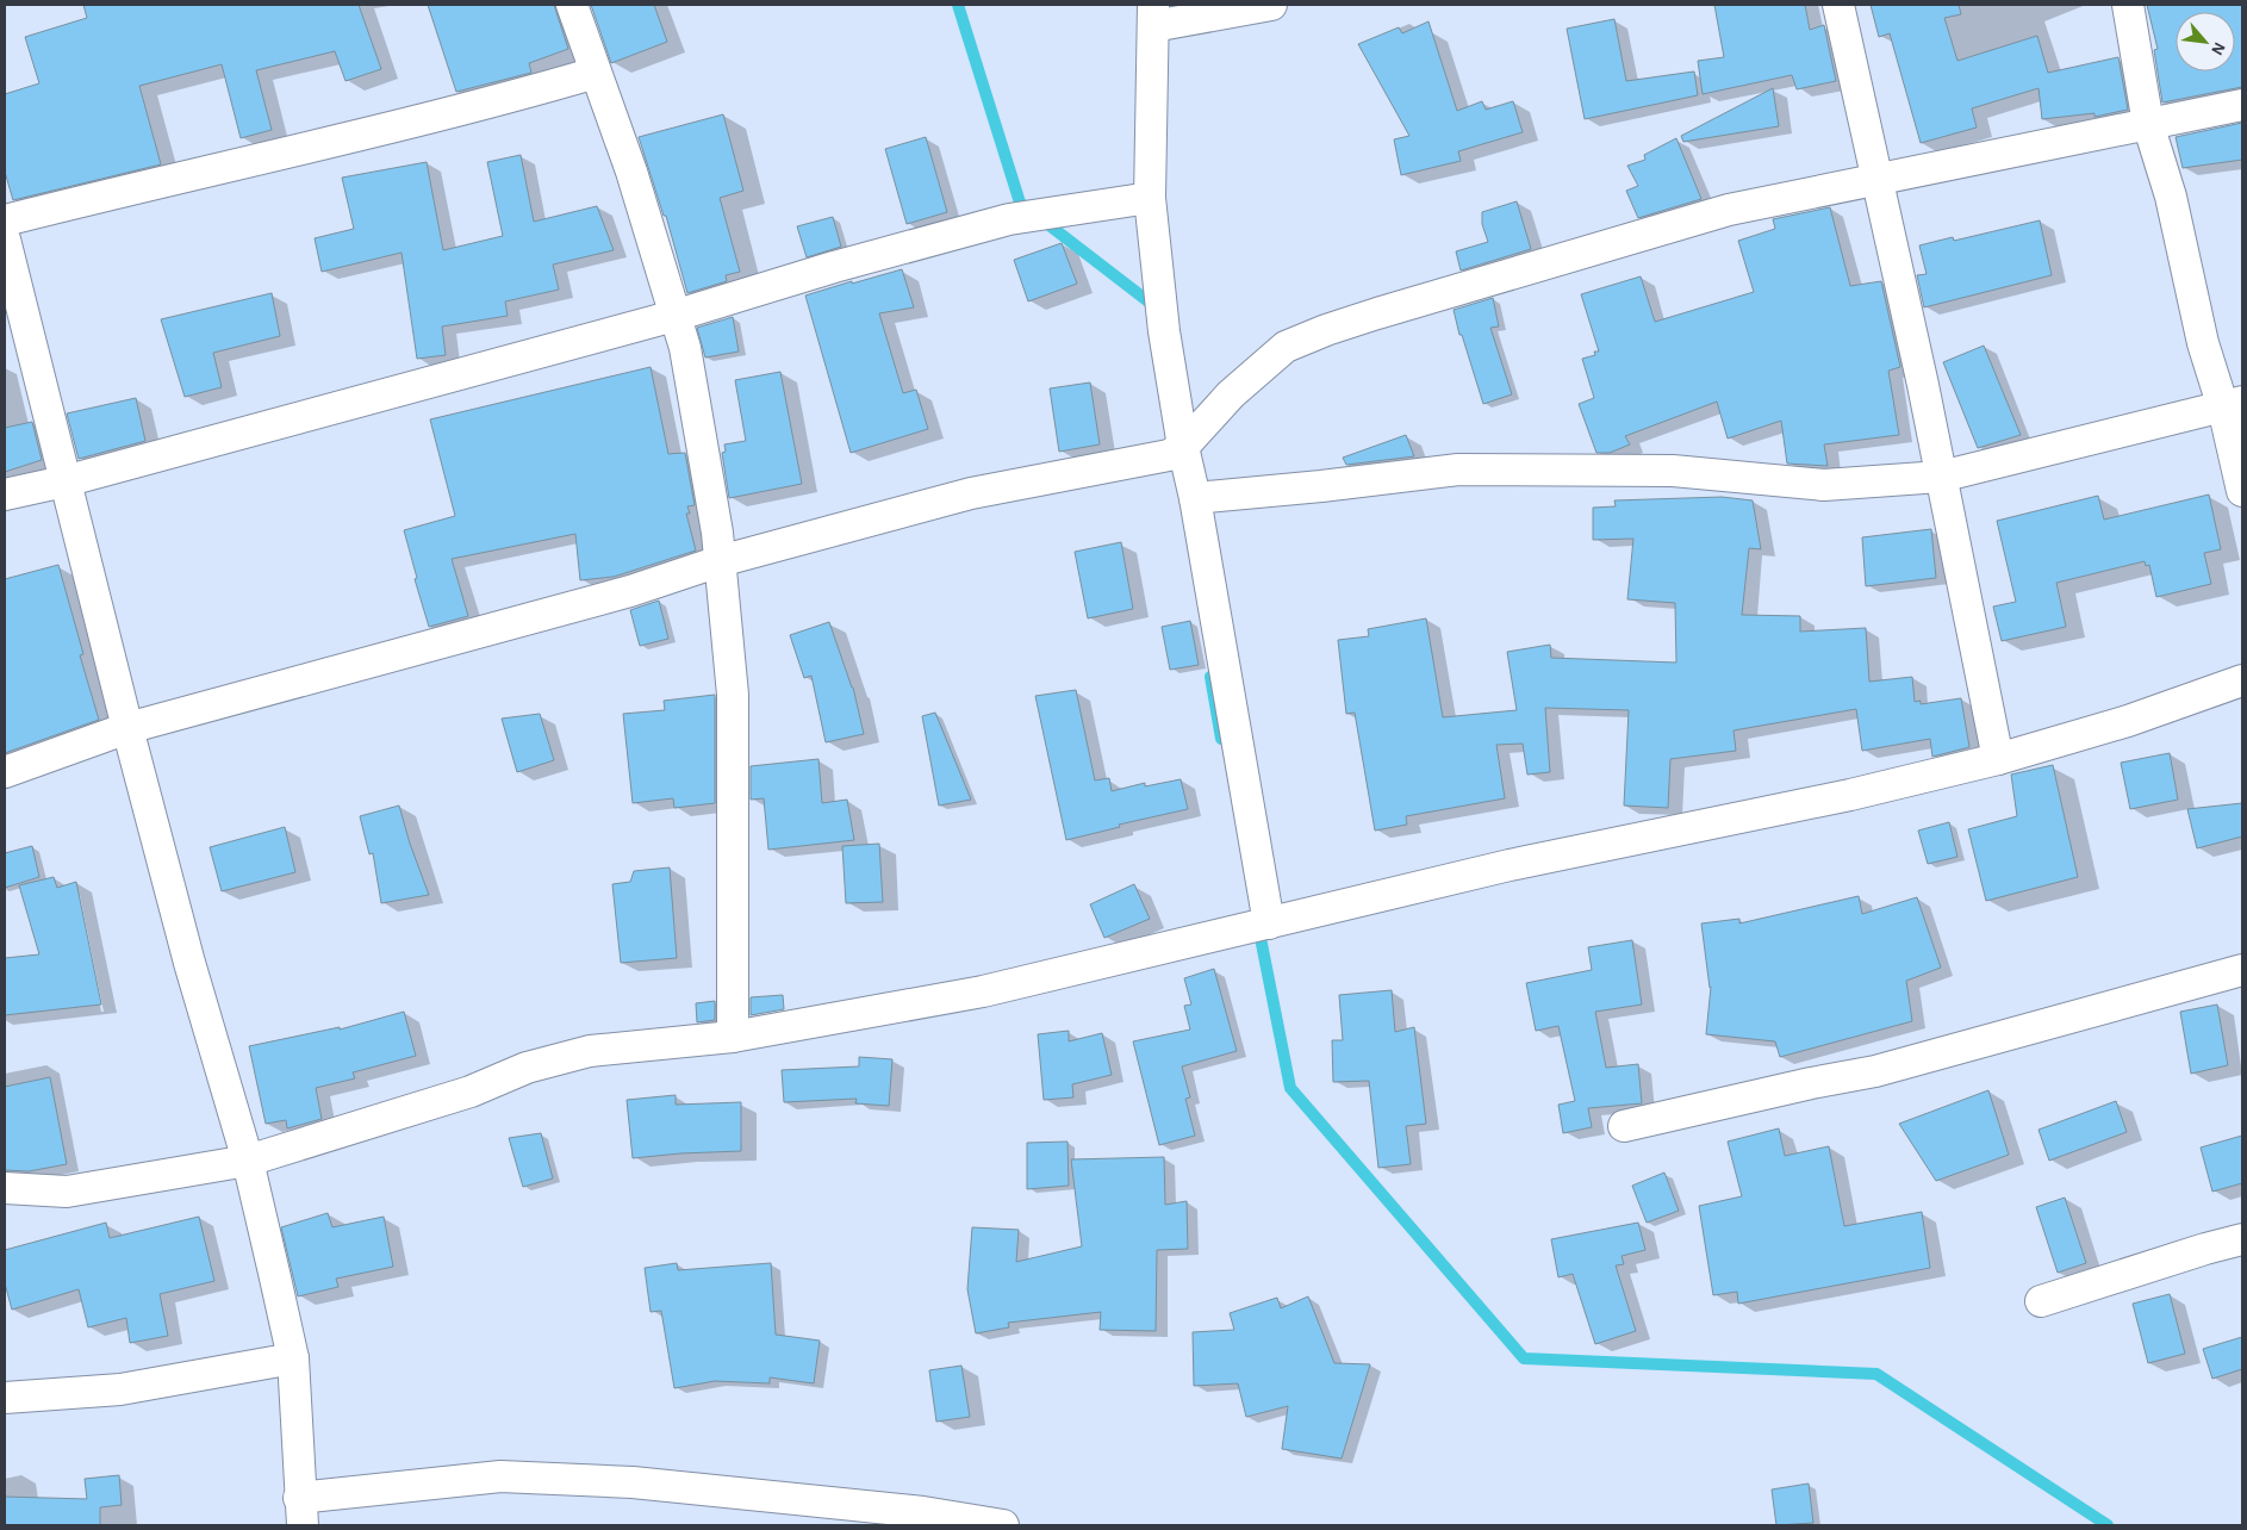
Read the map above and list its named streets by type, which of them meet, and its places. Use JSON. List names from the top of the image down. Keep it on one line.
{"north":"bottom right"}
